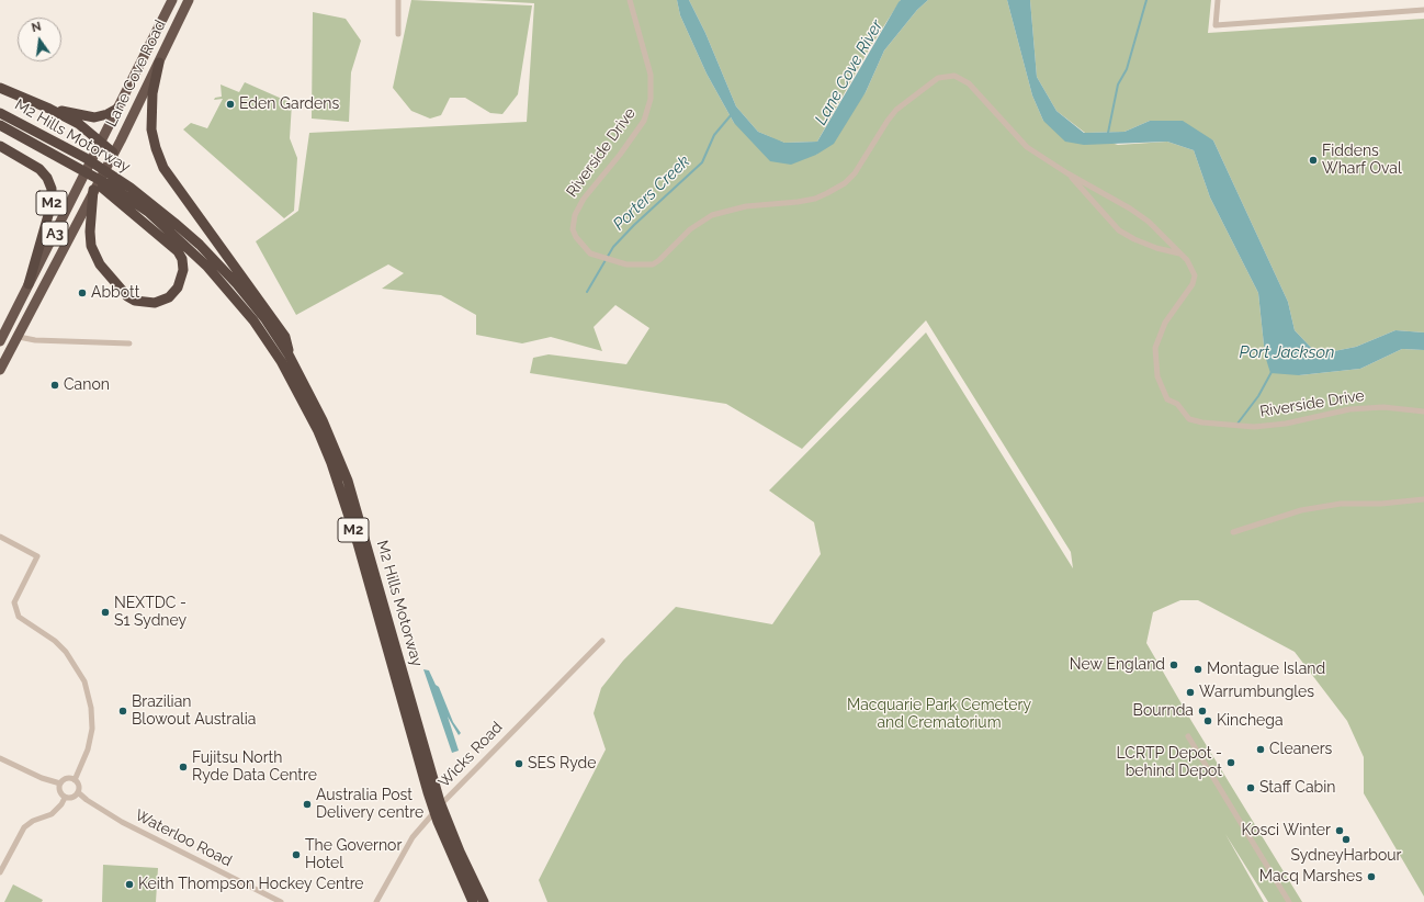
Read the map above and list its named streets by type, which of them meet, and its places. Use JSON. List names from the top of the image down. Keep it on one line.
{"streets":{"highway":["Lane Cove Road","M2 Hills Motorway","M2","A3"],"street":["Riverside Drive","Wicks Road","Waterloo Road"]},"crossings":[["Lane Cove Road","M2"],["M2 Hills Motorway","M2"]],"water":["Lane Cove River","Porters Creek","Port Jackson"],"parks":["Macquarie Park Cemetery and Crematorium"],"places":["Eden Gardens","Fiddens Wharf Oval","Abbott","Canon","NEXTDC - S1 Sydney","New England","Montague Island","Warrumbungles","Brazilian Blowout Australia","Bournda","Kinchega","Cleaners","LCRTP Depot - behind Depot","SES Ryde","Fujitsu North Ryde Data Centre","Staff Cabin","Australia Post Delivery centre","Kosci Winter","SydneyHarbour","The Governor Hotel","Macq Marshes","Keith Thompson Hockey Centre"],"north":"top"}
